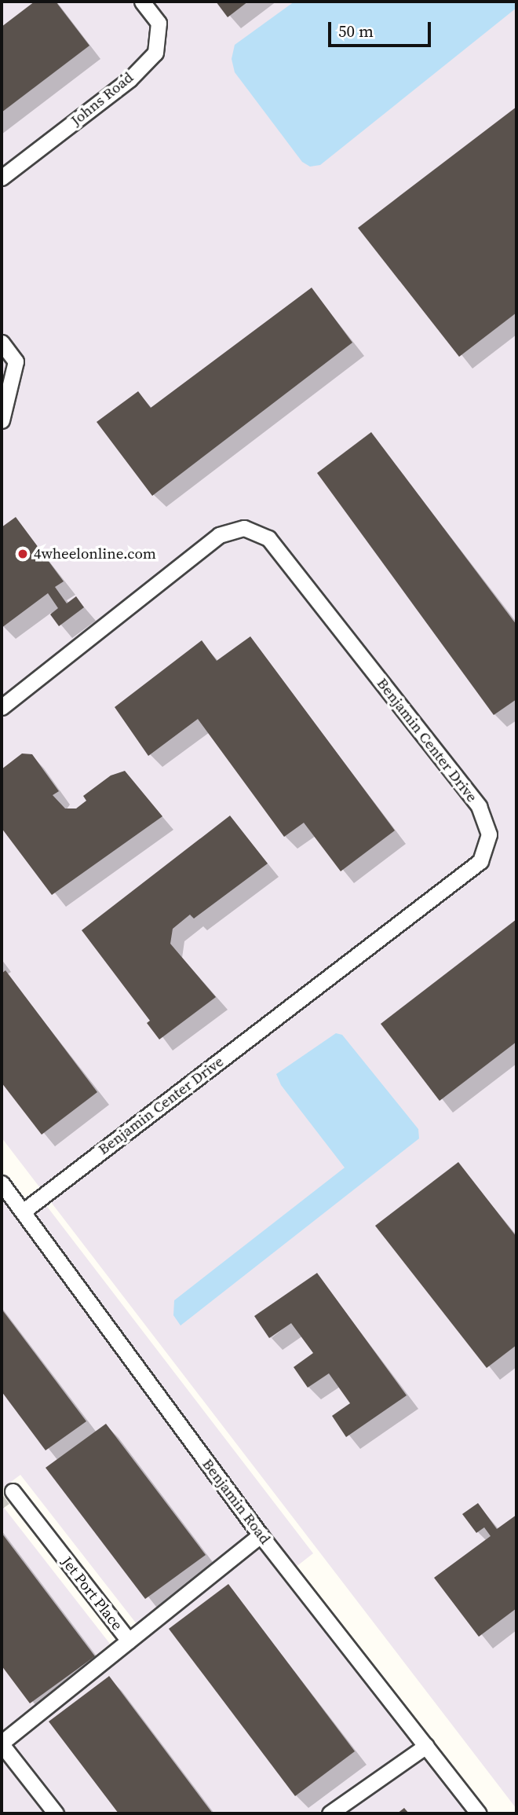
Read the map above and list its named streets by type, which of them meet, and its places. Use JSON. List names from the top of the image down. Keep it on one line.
{"streets":{"street":["Johns Road","Benjamin Center Drive","Benjamin Road","Jet Port Place"]},"crossings":[["Benjamin Center Drive","Benjamin Road"],["Benjamin Road","Jet Port Place"]],"places":["4wheelonline.com"],"scale_bar":"50 m"}
